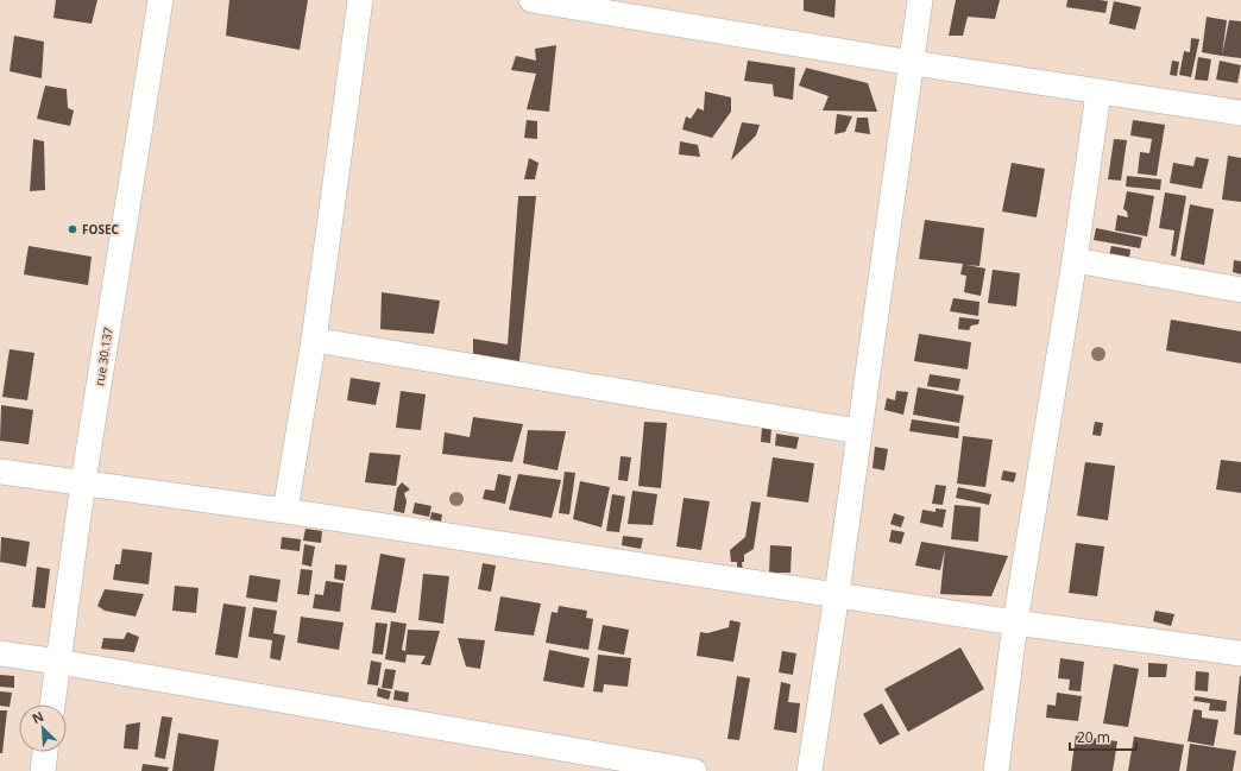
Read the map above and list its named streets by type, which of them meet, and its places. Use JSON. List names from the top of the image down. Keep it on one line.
{"streets":{"street":["rue 30.137"]},"places":["FOSEC"],"scale_bar":"20 m","north":"top left"}
